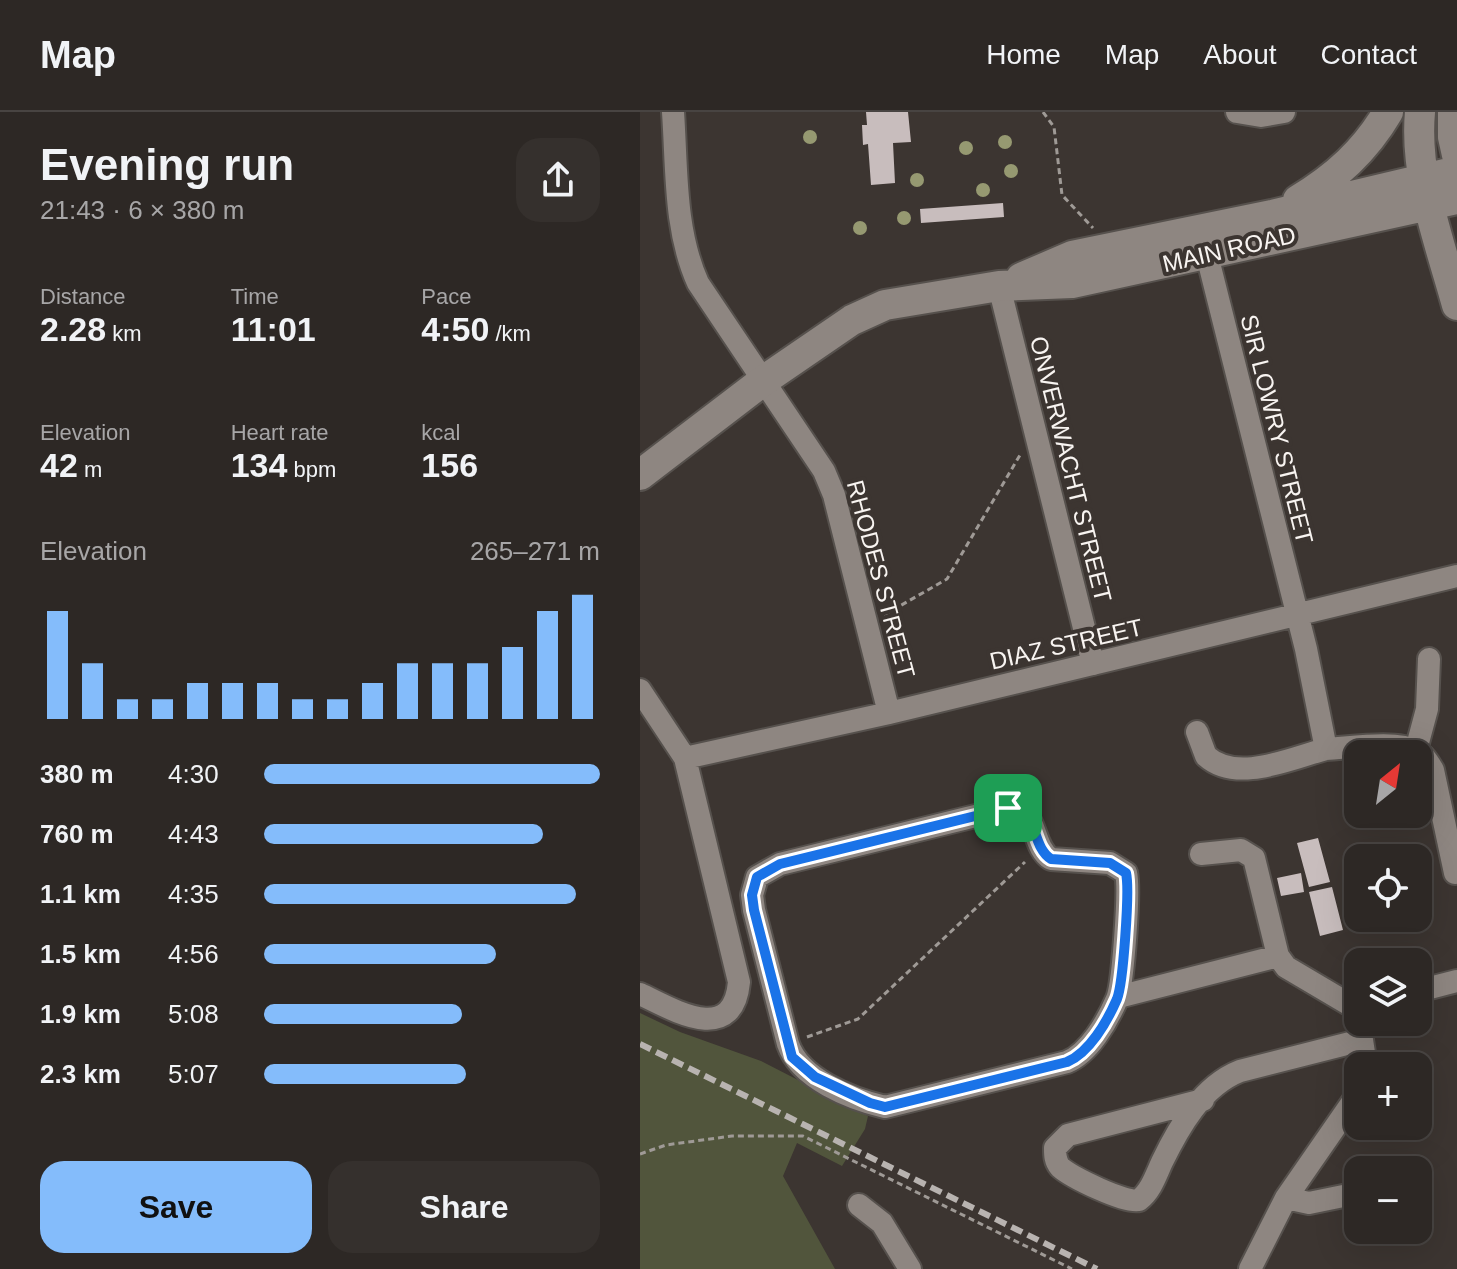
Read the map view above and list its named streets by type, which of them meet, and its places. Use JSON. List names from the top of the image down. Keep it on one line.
{"streets":{"main road":["MAIN ROAD"],"street":["SIR LOWRY STREET","ONVERWACHT STREET","RHODES STREET","DIAZ STREET"]},"crossings":[["MAIN ROAD","SIR LOWRY STREET"],["MAIN ROAD","ONVERWACHT STREET"],["MAIN ROAD","RHODES STREET"],["SIR LOWRY STREET","DIAZ STREET"],["ONVERWACHT STREET","DIAZ STREET"],["RHODES STREET","DIAZ STREET"]],"north":"top right","page":{"header":"Map","nav":["Home","Map","About","Contact"],"heading":["Evening run","21:43 · 6 × 380 m"],"stats":[["Distance","2.28 km"],["Time","11:01"],["Pace","4:50 /km"],["Elevation","42 m"],["Heart rate","134 bpm"],["kcal","156"]],"chart":["Elevation","265–271 m"],"map_buttons":["+","−"],"list":[{"name":"380 m","note":"4:30"},{"name":"760 m","note":"4:43"},{"name":"1.1 km","note":"4:35"},{"name":"1.5 km","note":"4:56"},{"name":"1.9 km","note":"5:08"},{"name":"2.3 km","note":"5:07"}],"buttons":["Save","Share"]}}
